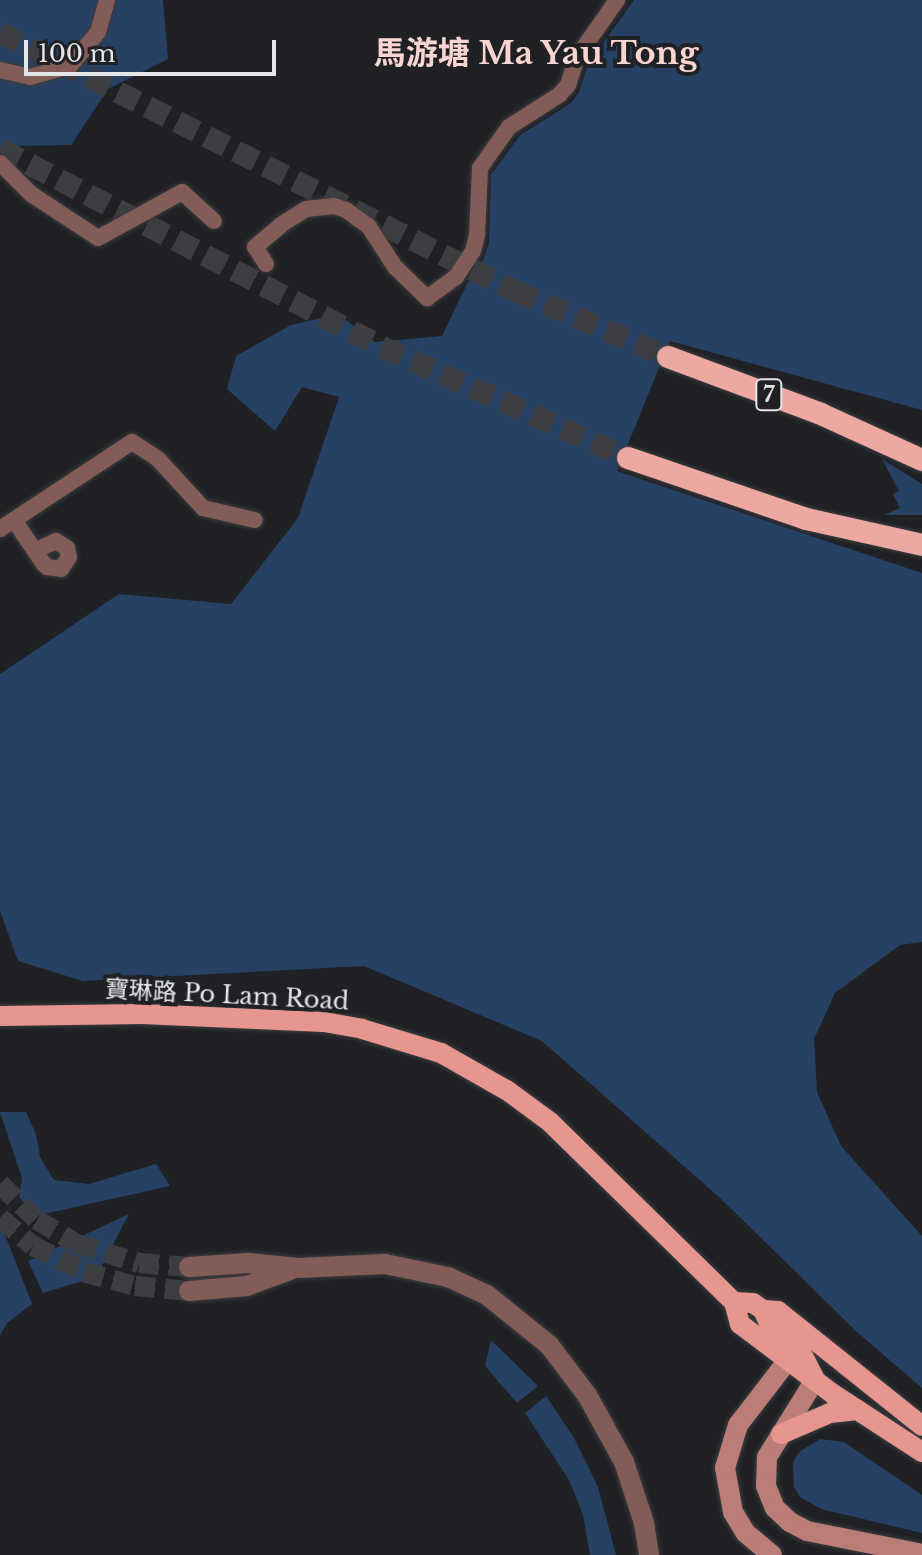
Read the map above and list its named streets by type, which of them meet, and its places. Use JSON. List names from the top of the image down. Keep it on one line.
{"streets":{"highway":["7"],"main road":["寶琳路 Po Lam Road"]},"districts":["馬游塘 Ma Yau Tong"],"scale_bar":"100 m"}
